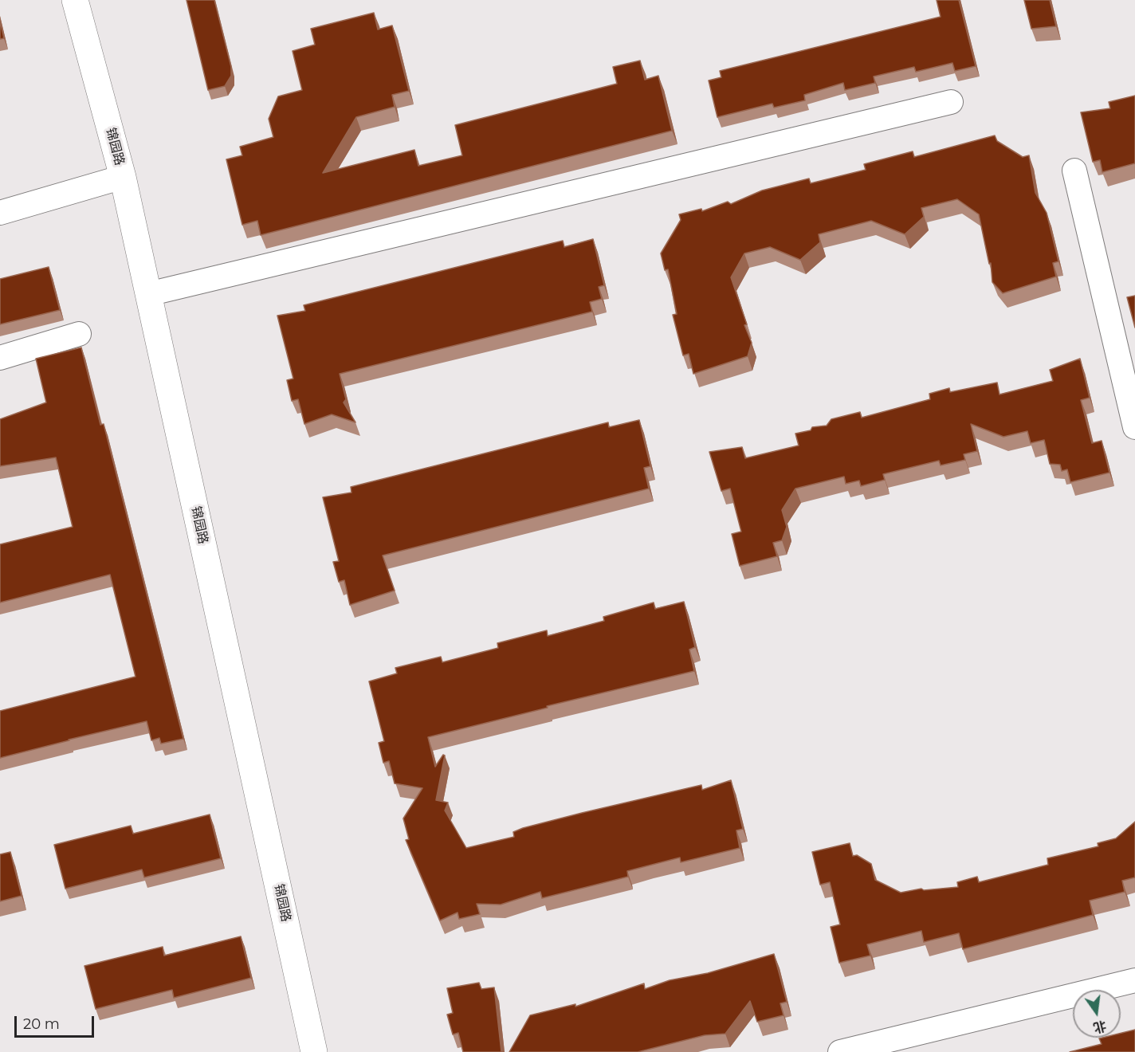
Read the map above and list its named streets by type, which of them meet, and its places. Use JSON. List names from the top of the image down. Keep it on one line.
{"streets":{"street":["锦园路"]},"scale_bar":"20 m","north":"bottom"}
